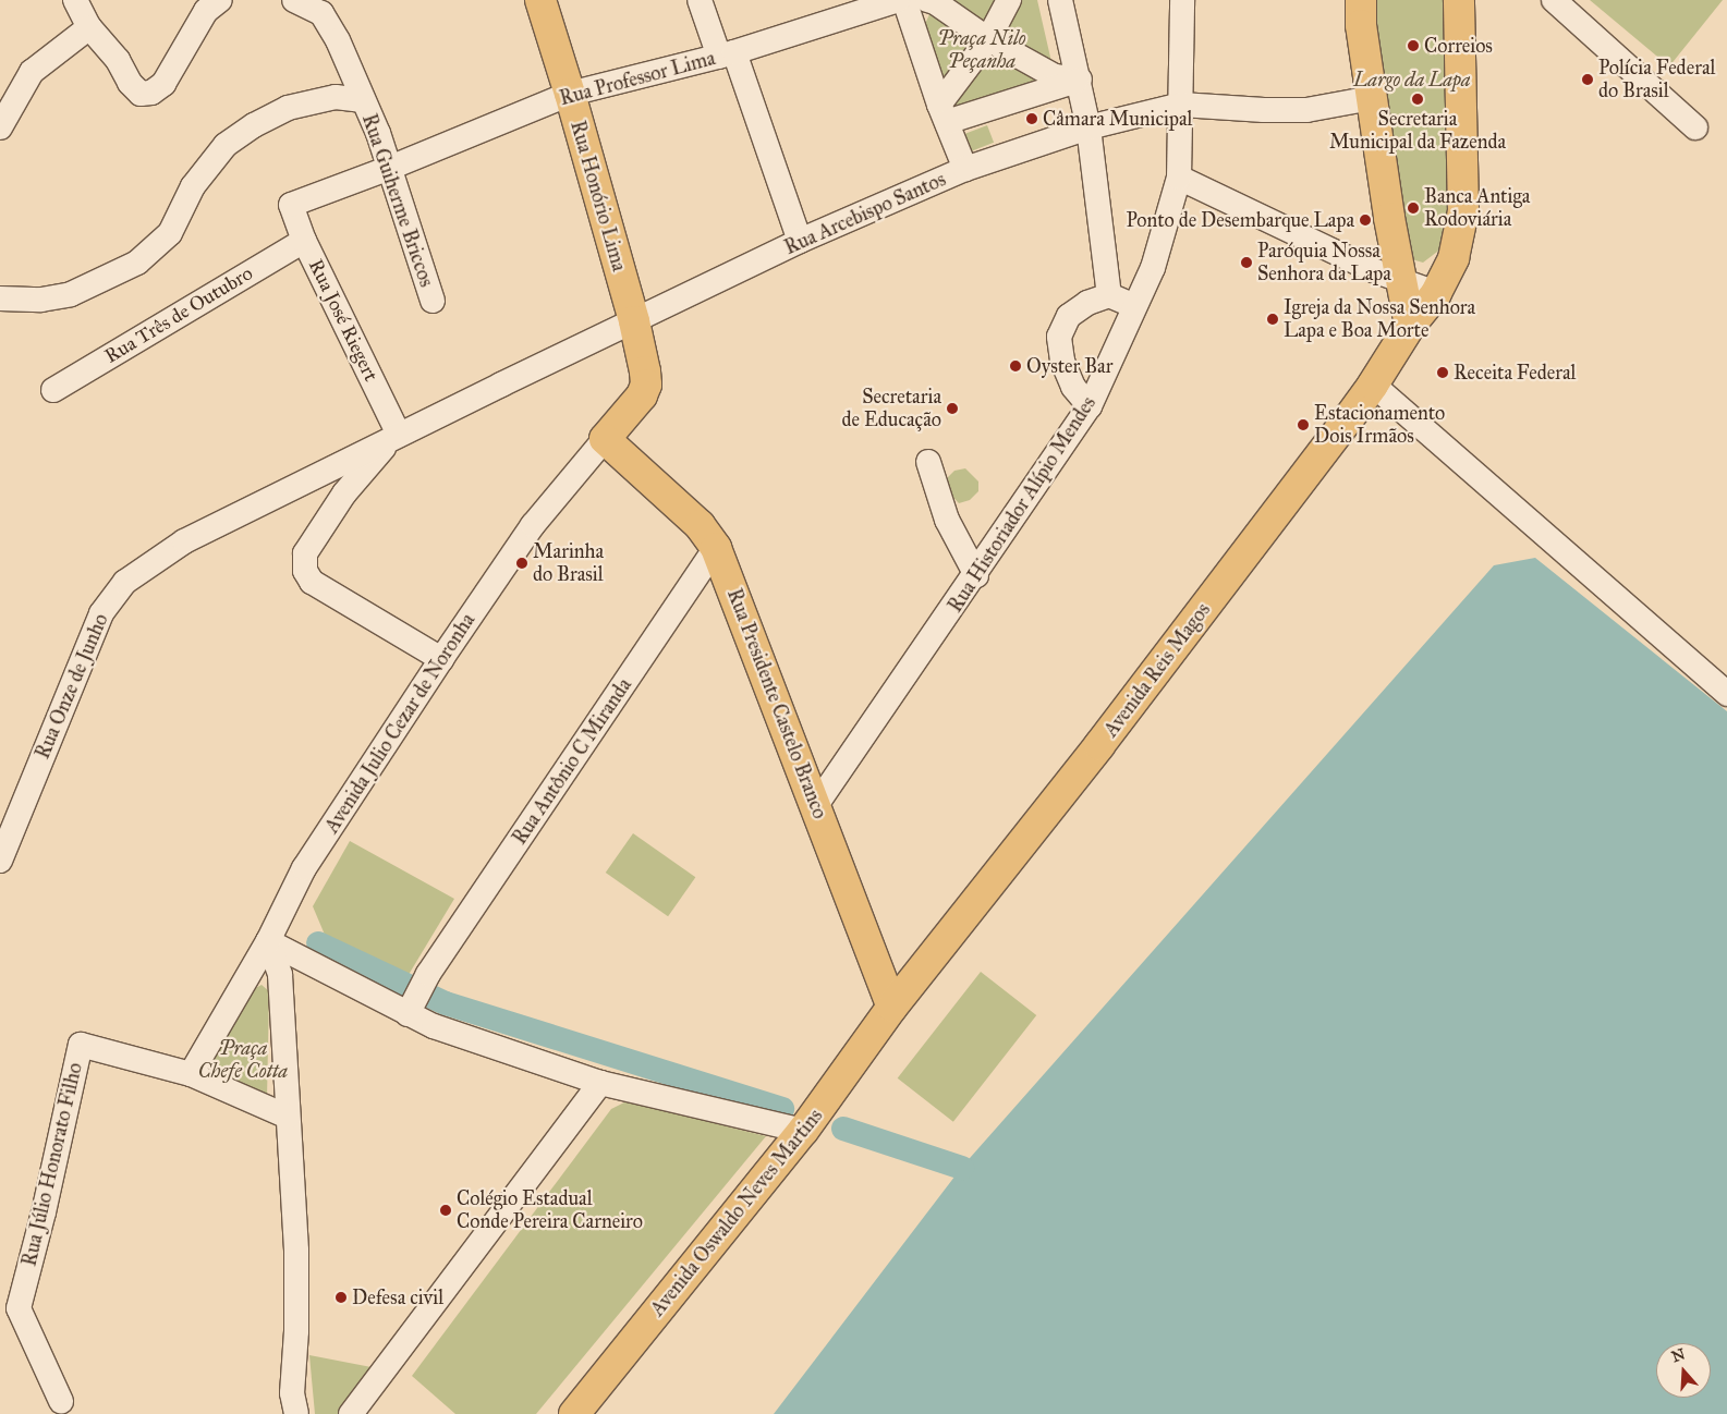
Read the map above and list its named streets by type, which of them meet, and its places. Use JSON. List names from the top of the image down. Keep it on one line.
{"streets":{"main road":["Rua Honório Lima","Avenida Reis Magos","Rua Presidente Castelo Branco","Avenida Julio Cezar de Noronha","Avenida Oswaldo Neves Martins"],"street":["Rua Professor Lima","Rua Guiherme Briccos","Rua Arcebispo Santos","Rua Três de Outubro","Rua José Riegert","Rua Historiador Alípio Mendes","Rua Onze de Junho","Rua Antônio C Miranda","Rua Júlio Honorato Filho"]},"crossings":[["Rua Professor Lima","Rua Honório Lima"],["Rua Professor Lima","Rua Guiherme Briccos"],["Rua Professor Lima","Rua José Riegert"],["Rua Honório Lima","Rua Arcebispo Santos"],["Rua Honório Lima","Avenida Julio Cezar de Noronha"],["Rua Arcebispo Santos","Rua José Riegert"],["Rua Arcebispo Santos","Rua Historiador Alípio Mendes"],["Rua Arcebispo Santos","Rua Onze de Junho"],["Rua Três de Outubro","Rua José Riegert"],["Rua José Riegert","Rua Onze de Junho"],["Rua Historiador Alípio Mendes","Rua Presidente Castelo Branco"],["Avenida Reis Magos","Rua Presidente Castelo Branco"],["Avenida Reis Magos","Avenida Oswaldo Neves Martins"],["Rua Presidente Castelo Branco","Avenida Julio Cezar de Noronha"],["Rua Presidente Castelo Branco","Rua Antônio C Miranda"],["Rua Presidente Castelo Branco","Avenida Oswaldo Neves Martins"],["Avenida Julio Cezar de Noronha","Rua Júlio Honorato Filho"]],"parks":["Praça Nilo Peçanha","Largo da Lapa","Praça Chefe Cotta"],"places":["Correios","Polícia Federal do Brasil","Secretaria Municipal da Fazenda","Câmara Municipal","Banca Antiga Rodoviária","Ponto de Desembarque Lapa","Paróquia Nossa Senhora da Lapa","Igreja da Nossa Senhora Lapa e Boa Morte","Oyster Bar","Receita Federal","Secretaria de Educação","Estacionamento Dois Irmãos","Marinha do Brasil","Colégio Estadual Conde Pereira Carneiro","Defesa civil"],"north":"top"}
